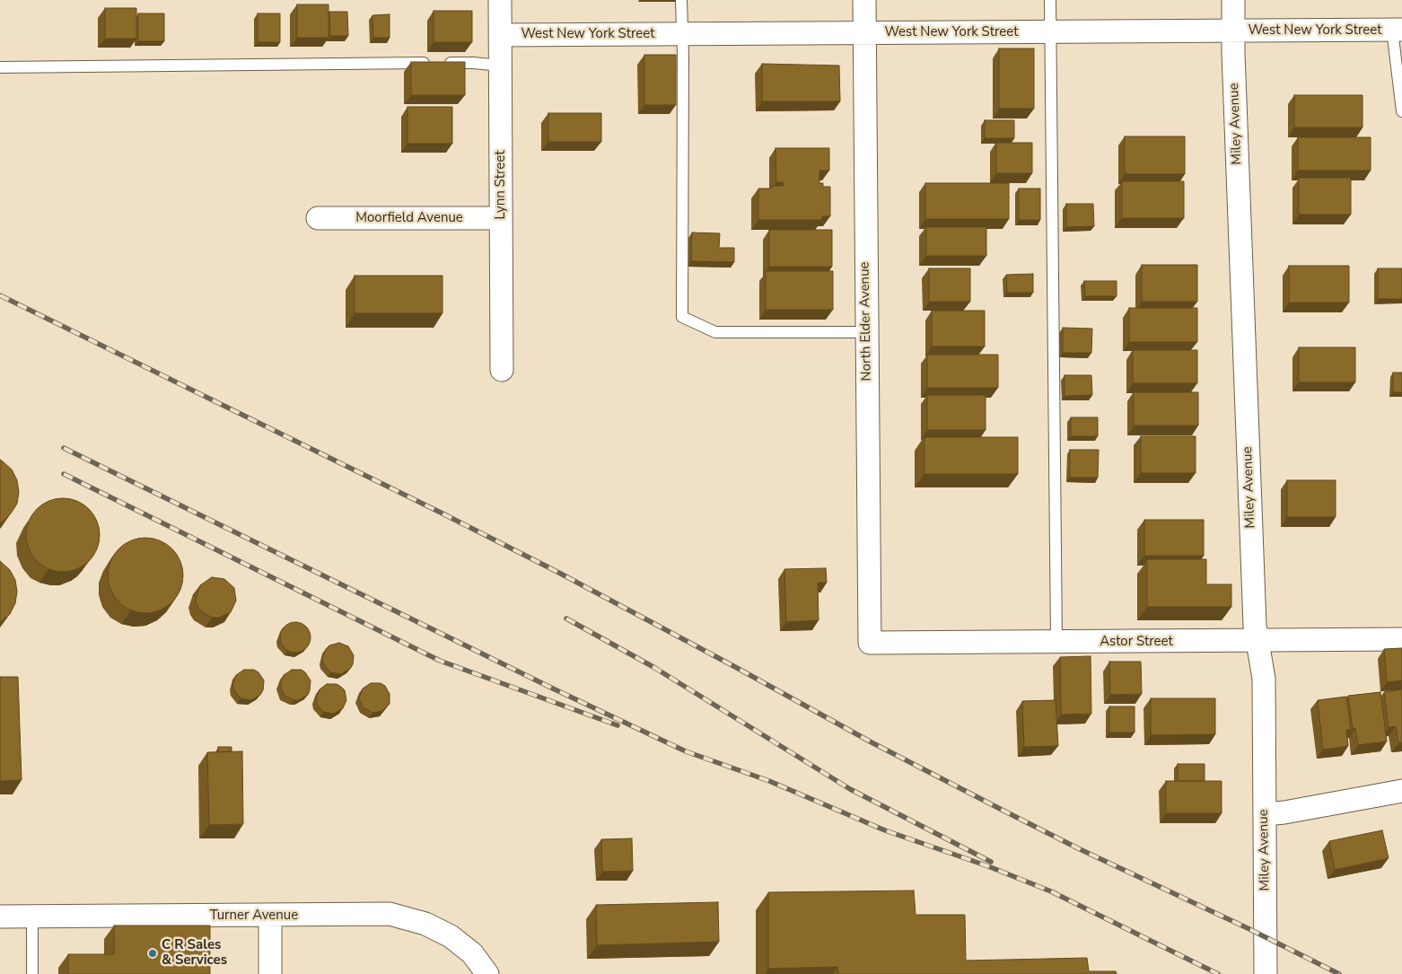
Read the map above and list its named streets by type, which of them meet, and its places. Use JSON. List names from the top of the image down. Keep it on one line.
{"streets":{"street":["West New York Street","Miley Avenue","Lynn Street","Moorfield Avenue","North Elder Avenue","Astor Street","Turner Avenue"]},"crossings":[["West New York Street","Miley Avenue"],["West New York Street","Lynn Street"],["West New York Street","North Elder Avenue"],["Miley Avenue","Astor Street"],["Lynn Street","Moorfield Avenue"],["North Elder Avenue","Astor Street"]],"places":["C R Sales & Services"]}
